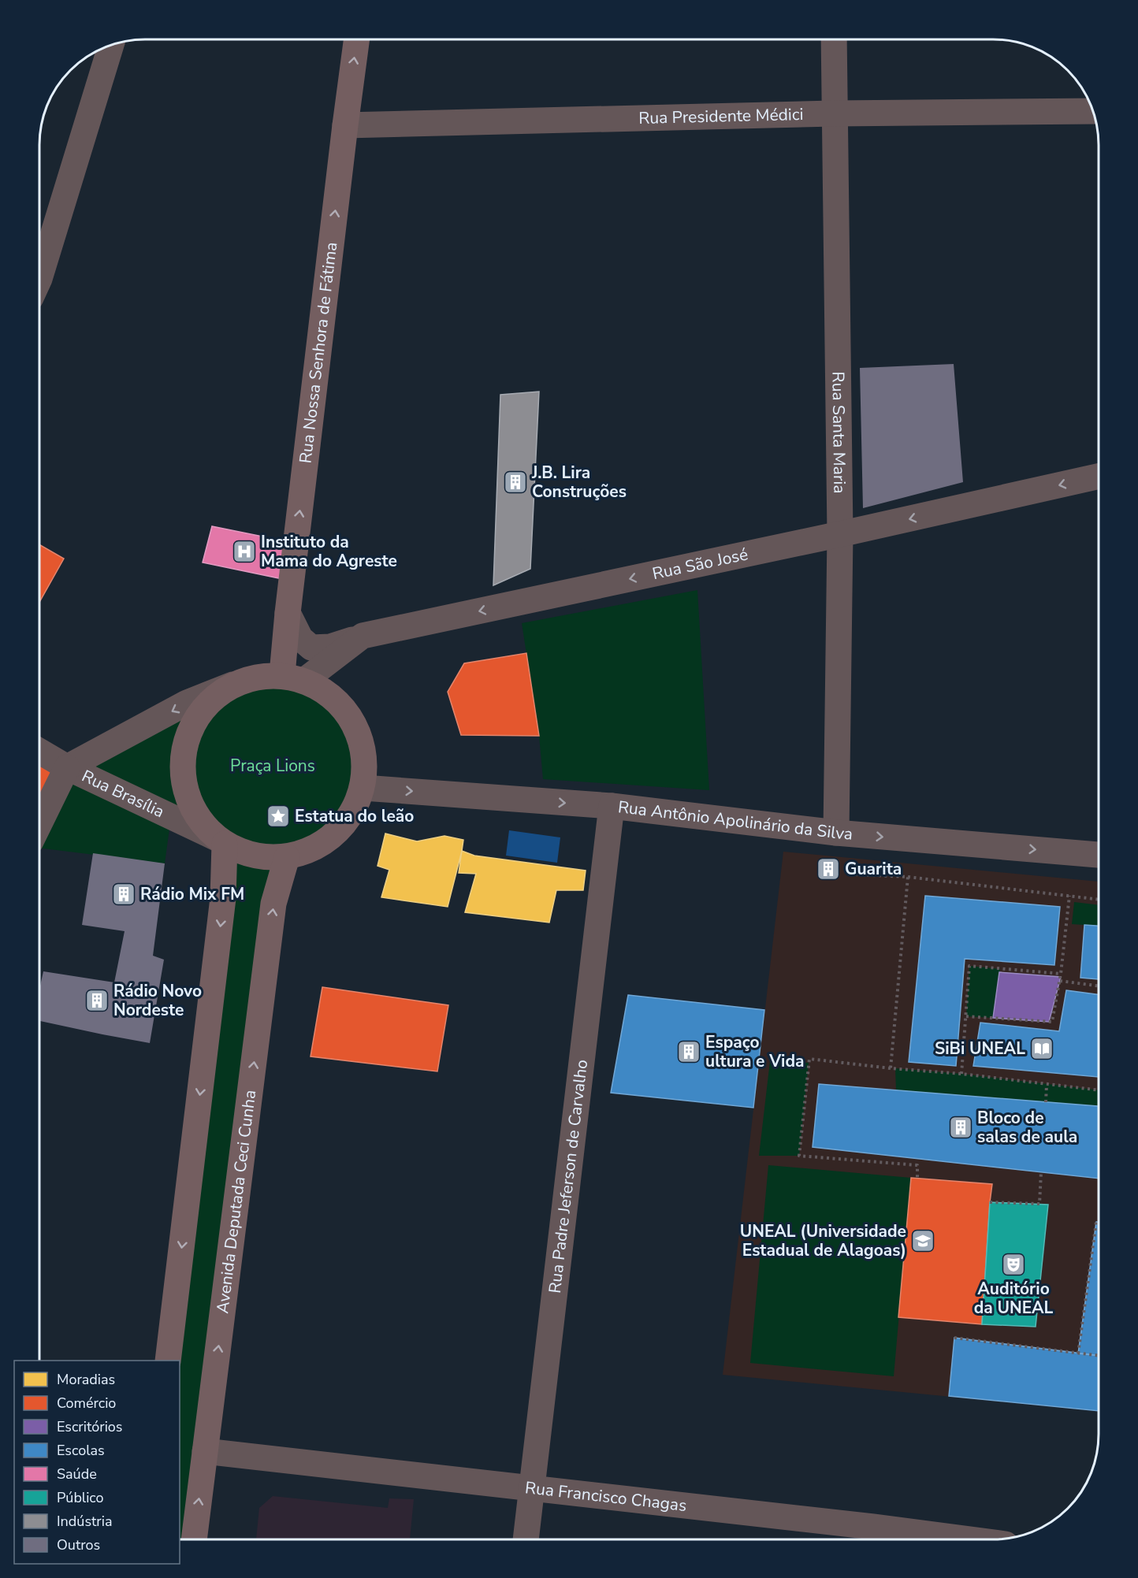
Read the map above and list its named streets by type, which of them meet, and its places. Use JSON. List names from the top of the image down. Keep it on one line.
{"streets":{"main road":["Rua Nossa Senhora de Fátima","Avenida Deputada Ceci Cunha"],"street":["Rua Presidente Médici","Rua Santa Maria","Rua São José","Rua Brasília","Rua Antônio Apolinário da Silva","Rua Padre Jeferson de Carvalho","Rua Francisco Chagas"]},"crossings":[["Rua Presidente Médici","Rua Nossa Senhora de Fátima"],["Rua Presidente Médici","Rua Santa Maria"],["Rua Nossa Senhora de Fátima","Rua São José"],["Rua Santa Maria","Rua São José"],["Rua Santa Maria","Rua Antônio Apolinário da Silva"],["Rua Antônio Apolinário da Silva","Rua Padre Jeferson de Carvalho"],["Rua Padre Jeferson de Carvalho","Rua Francisco Chagas"],["Avenida Deputada Ceci Cunha","Rua Francisco Chagas"]],"one_way":["Rua Nossa Senhora de Fátima","Rua São José","Rua Antônio Apolinário da Silva"],"parks":["Praça Lions"],"places":{"building":["J.B. Lira Construções","Guarita","Rádio Mix FM","Rádio Novo Nordeste","Espaço ultura e Vida","Bloco de salas de aula"],"hospital":["Instituto da Mama do Agreste"],"place":["Estatua do leão"],"library":["SiBi UNEAL"],"school or university":["UNEAL (Universidade Estadual de Alagoas)"],"theatre":["Auditório da UNEAL"]},"legend":["Moradias","Comércio","Escritórios","Escolas","Saúde","Público","Indústria","Outros"]}
